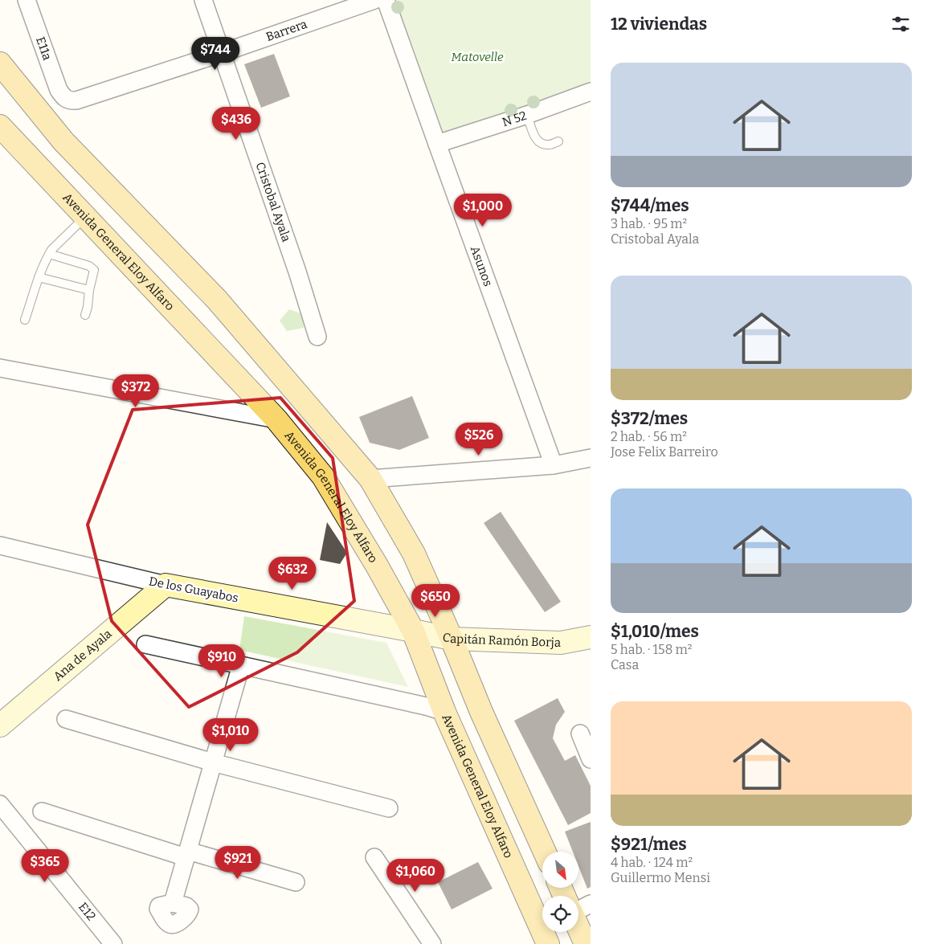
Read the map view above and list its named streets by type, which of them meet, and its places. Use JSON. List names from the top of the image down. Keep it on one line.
{"streets":{"main road":["Avenida General Eloy Alfaro"],"street":["Barrera","E11a","N 52","Cristobal Ayala","Asunos","De los Guayabos","Capitán Ramón Borja","Ana de Ayala","E12"]},"crossings":[["Barrera","E11a"],["Barrera","Cristobal Ayala"],["N 52","Asunos"],["Avenida General Eloy Alfaro","De los Guayabos"],["Avenida General Eloy Alfaro","Capitán Ramón Borja"],["De los Guayabos","Capitán Ramón Borja"],["De los Guayabos","Ana de Ayala"]],"parks":["Matovelle"],"north":"bottom right","page":{"heading":"12 viviendas","price":["$744","$436","$1,000","$372","$526","$632","$650","$910","$1,010","$921","$365","$1,060"],"list":[{"name":"$744/mes","note":"3 hab. · 95 m² · Cristobal Ayala"},{"name":"$372/mes","note":"2 hab. · 56 m² · Jose Felix Barreiro"},{"name":"$1,010/mes","note":"5 hab. · 158 m² · Casa"},{"name":"$921/mes","note":"4 hab. · 124 m² · Guillermo Mensi"}]}}
